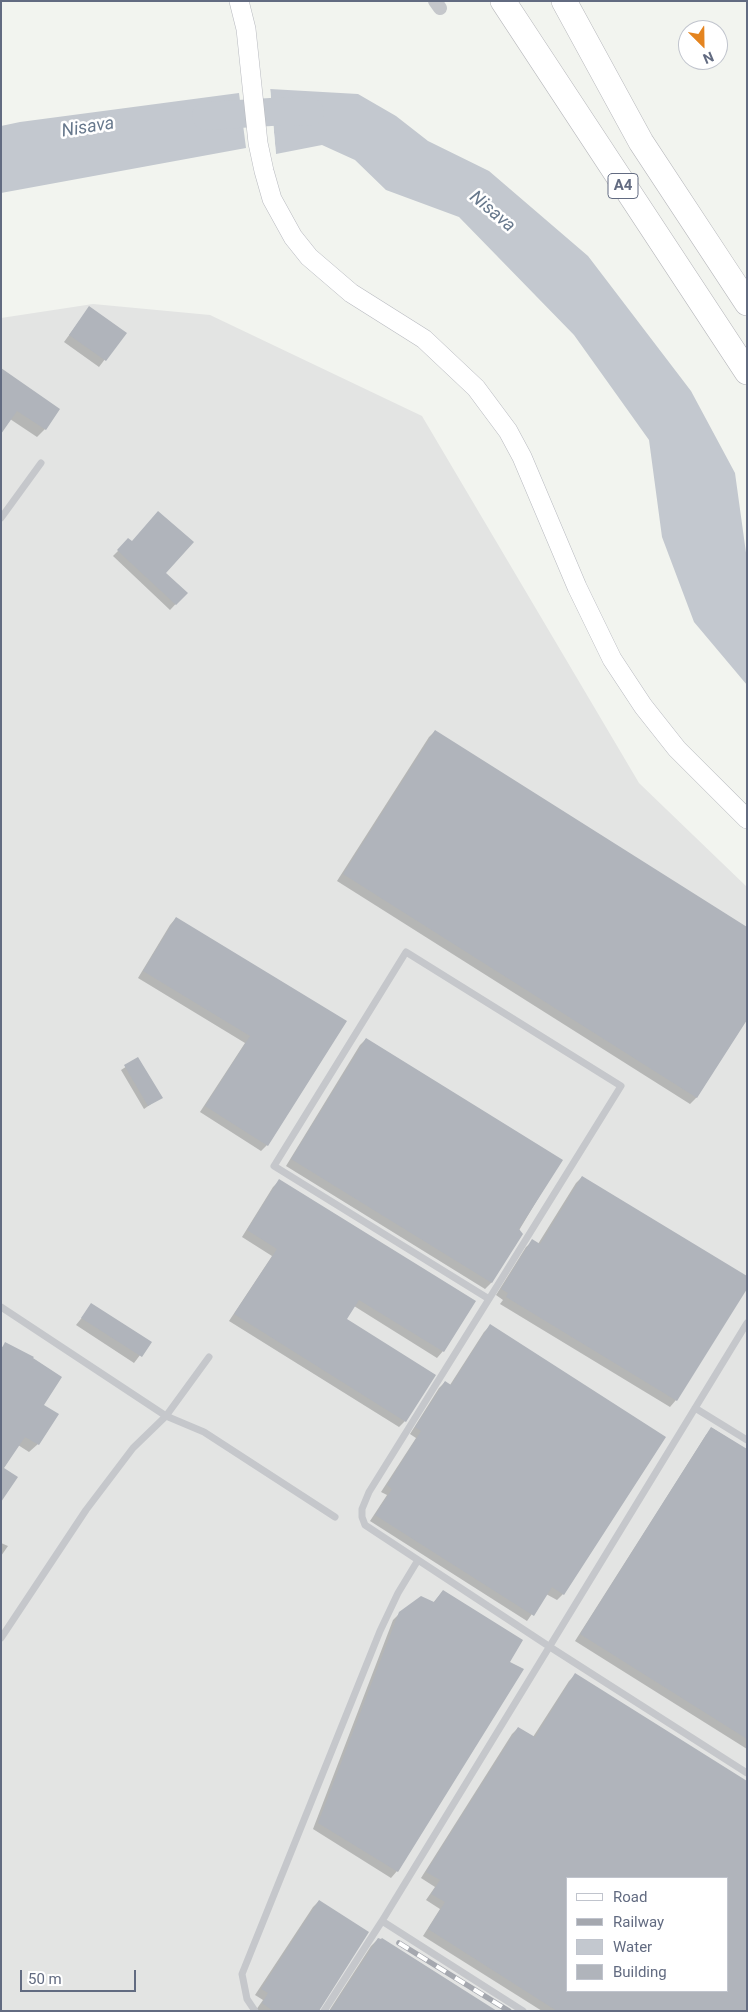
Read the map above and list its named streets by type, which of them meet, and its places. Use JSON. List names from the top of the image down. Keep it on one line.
{"streets":{"highway":["A4"]},"water":["Nisava"],"legend":["Road","Railway","Water","Building"],"scale_bar":"50 m","north":"bottom right"}
